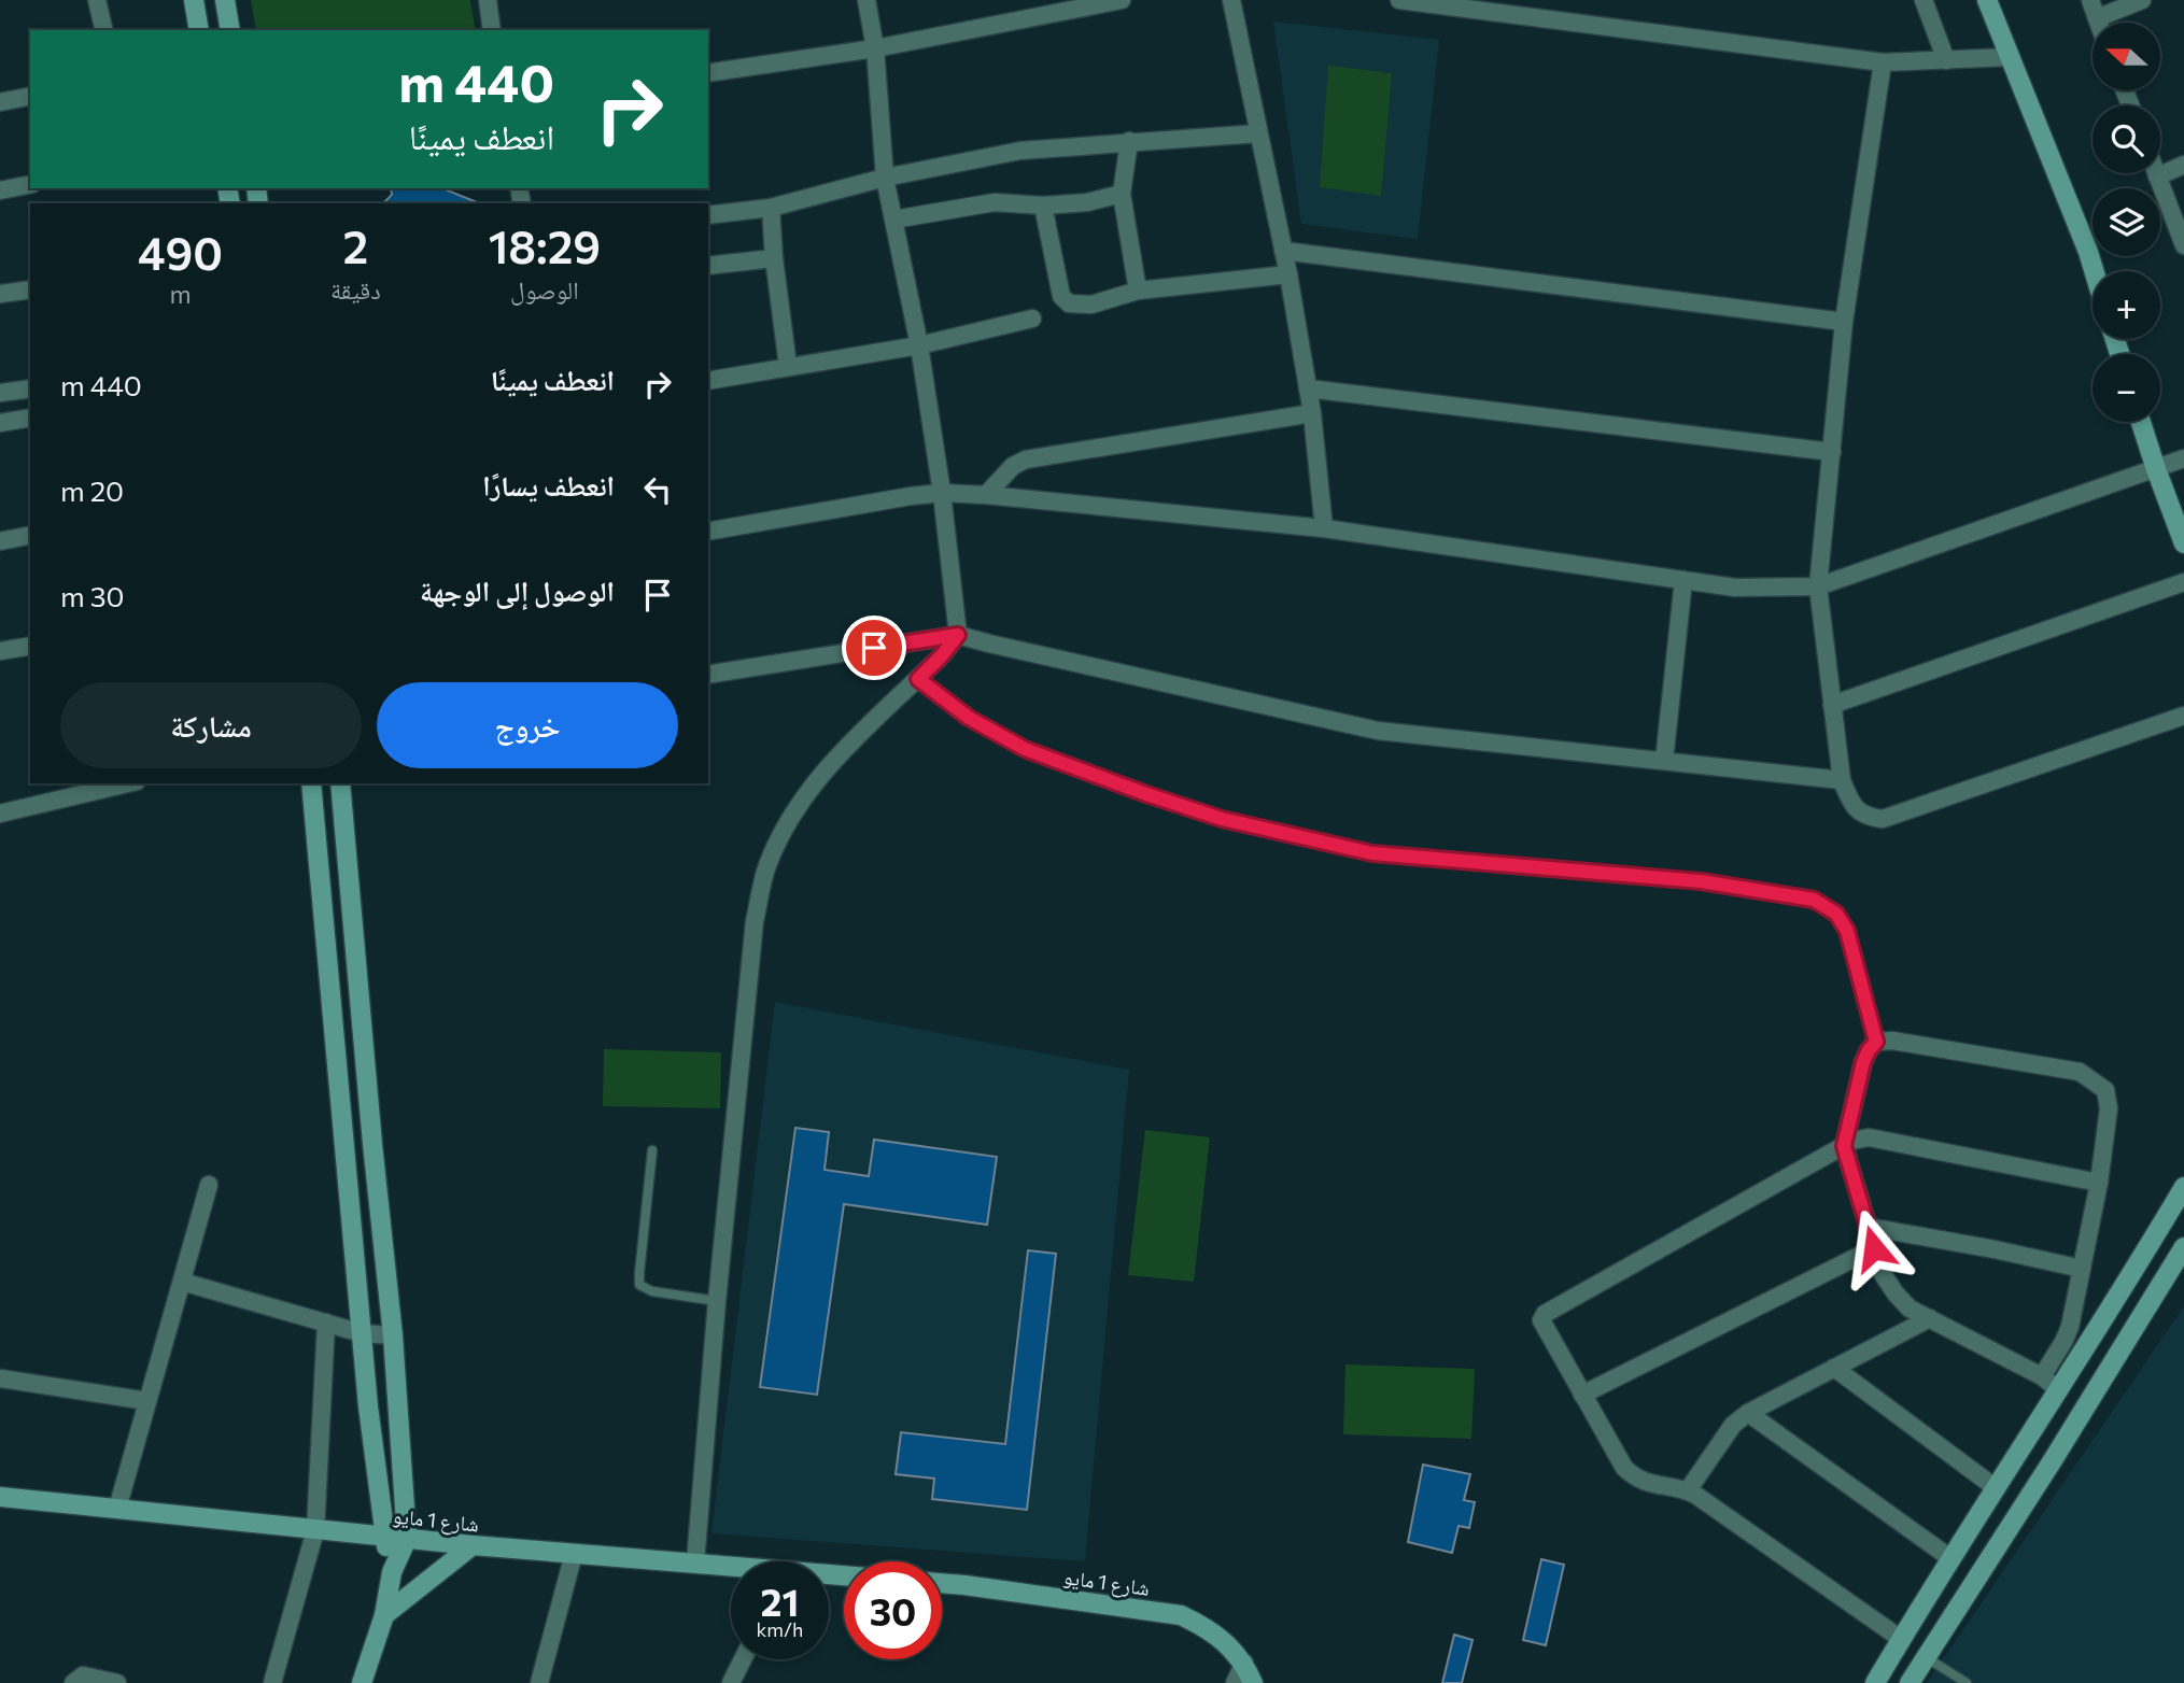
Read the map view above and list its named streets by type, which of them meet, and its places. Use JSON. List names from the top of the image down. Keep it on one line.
{"streets":{"main road":["شارع 1 مايو"]},"north":"left","page":{"map_buttons":["+","−"],"turn":["440 m","انعطف يمينًا"],"eta":["18:29","الوصول","2","دقيقة","490","m"],"list":[{"name":"انعطف يمينًا","value":"440 m"},{"name":"انعطف يسارًا","value":"20 m"},{"name":"الوصول إلى الوجهة","value":"30 m"}],"buttons":["خروج","مشاركة"],"speed":"21 km/h","limit":"30"}}
